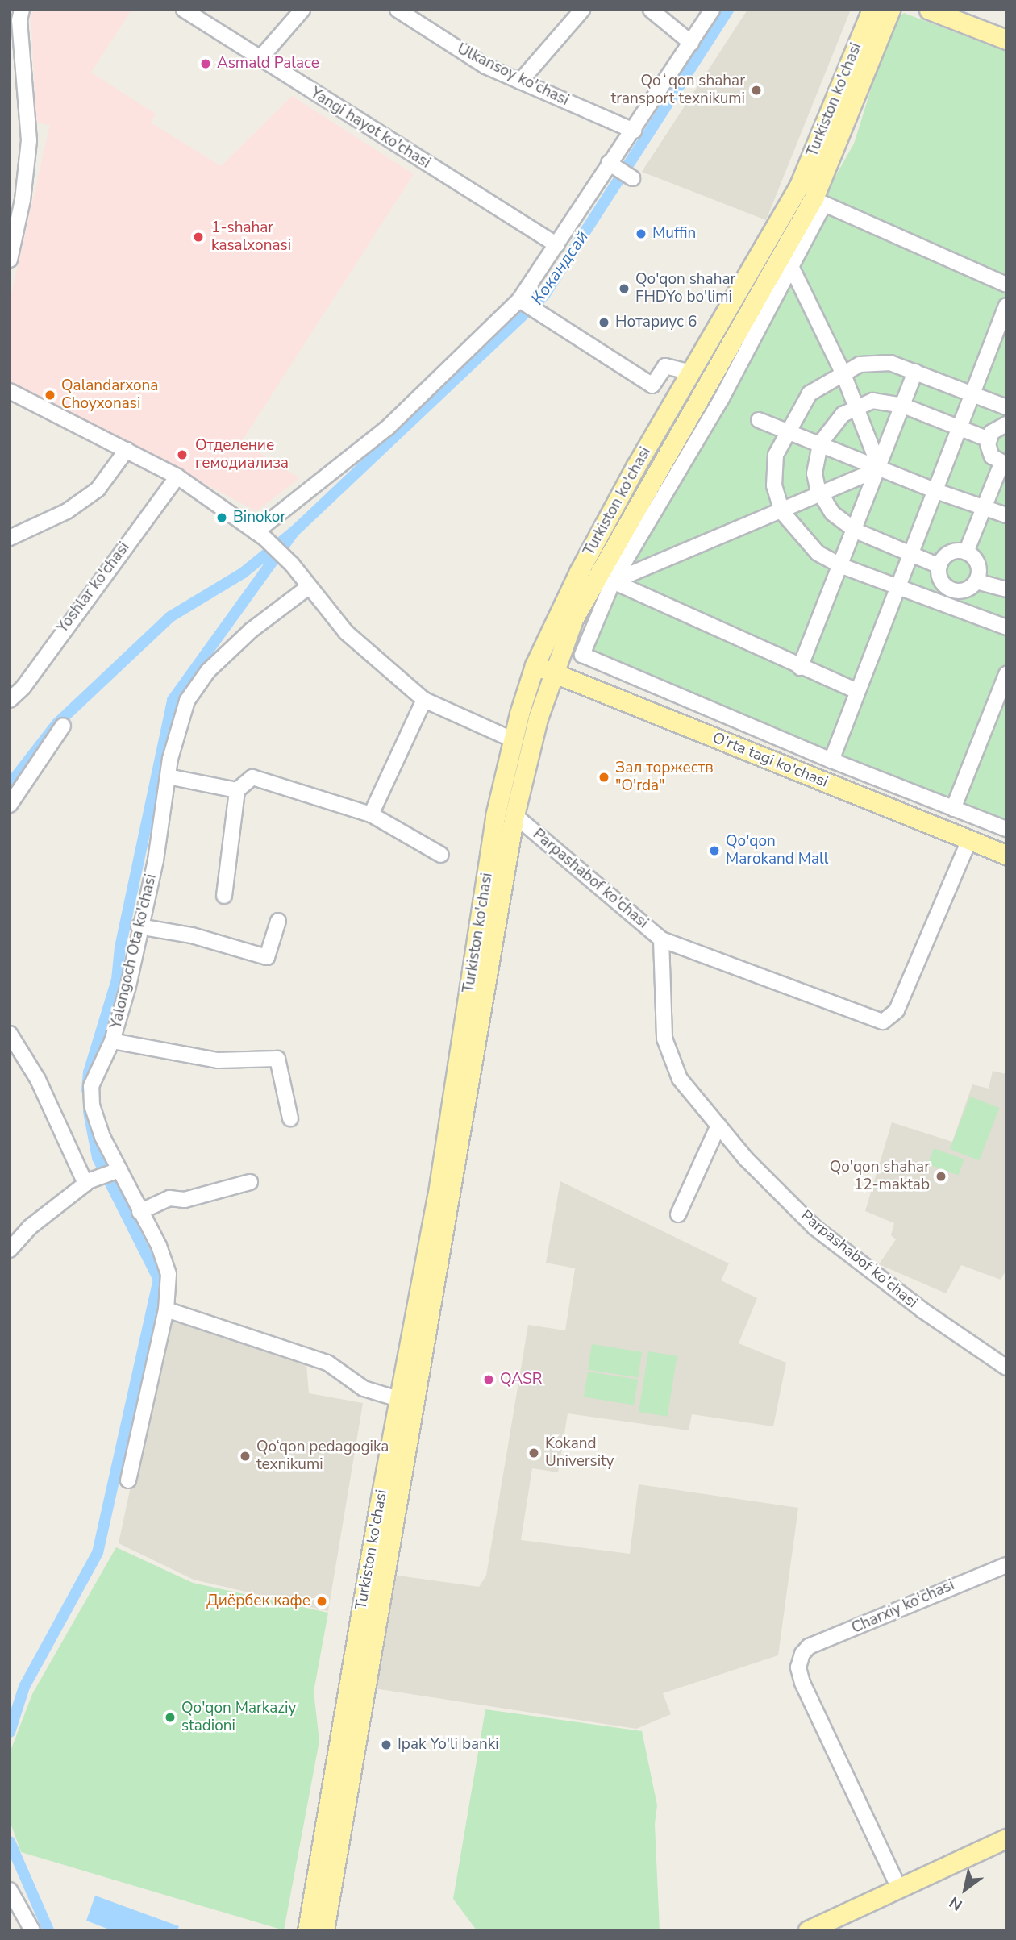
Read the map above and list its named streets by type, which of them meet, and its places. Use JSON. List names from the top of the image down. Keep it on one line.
{"streets":{"main road":["Turkiston ko'chasi","O'rta tagi ko'chasi"],"street":["Ulkansoy ko'chasi","Yangi hayot ko'chasi","Yoshlar ko'chasi","Parpashabof ko'chasi","Yalongoch Ota ko'chasi","Charxiy ko'chasi"]},"crossings":[["Turkiston ko'chasi","O'rta tagi ko'chasi"],["Turkiston ko'chasi","Parpashabof ko'chasi"]],"water":["Кокандсай"],"places":["Asmald Palace","Qoʻqon shahar transport texnikumi","Muffin","1-shahar kasalxonasi","Qo'qon shahar FHDYo bo'limi","Нотариус 6","Qalandarxona Choyxonasi","Отделение гемодиализа","Binokor","Зал торжеств \"O'rda\"","Qo'qon Marokand Mall","Qo'qon shahar 12-maktab","QASR","Kokand University","Qo‘qon pedagogika texnikumi","Диёрбек кафе","Qo'qon Markaziy stadioni","Ipak Yo'li banki"],"north":"bottom left"}
